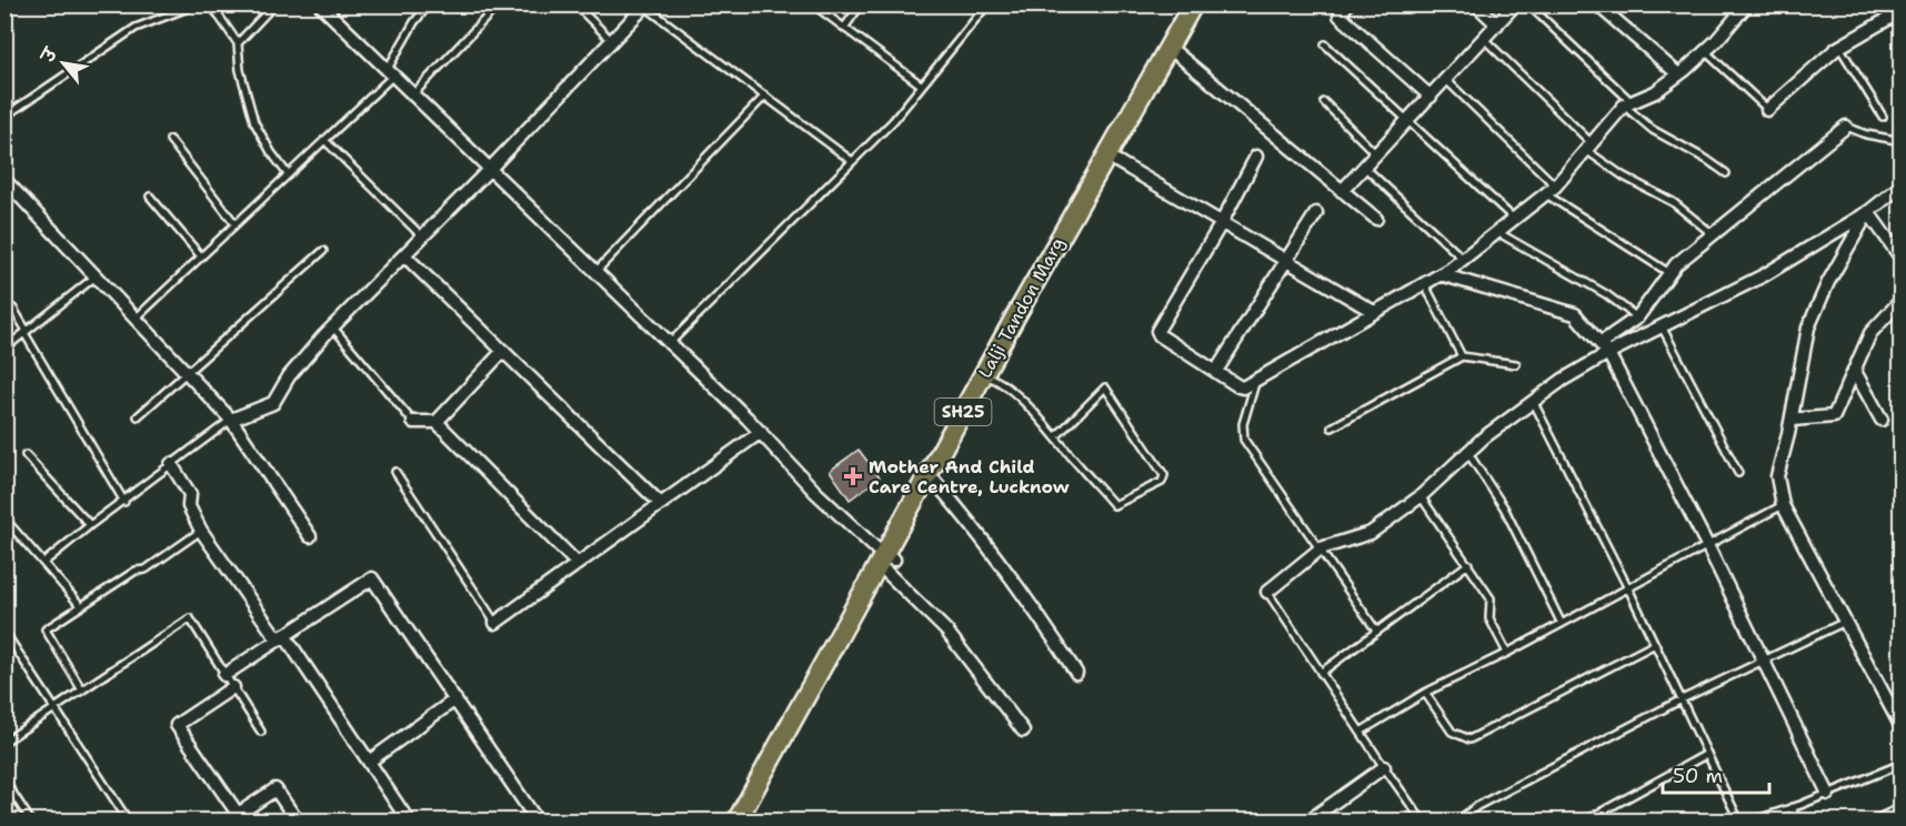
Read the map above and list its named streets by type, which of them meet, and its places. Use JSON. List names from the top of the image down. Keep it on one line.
{"streets":{"main road":["Lalji Tandon Marg","SH25"]},"places":{"health":["Mother And Child Care Centre, Lucknow"]},"scale_bar":"50 m","north":"top left"}
